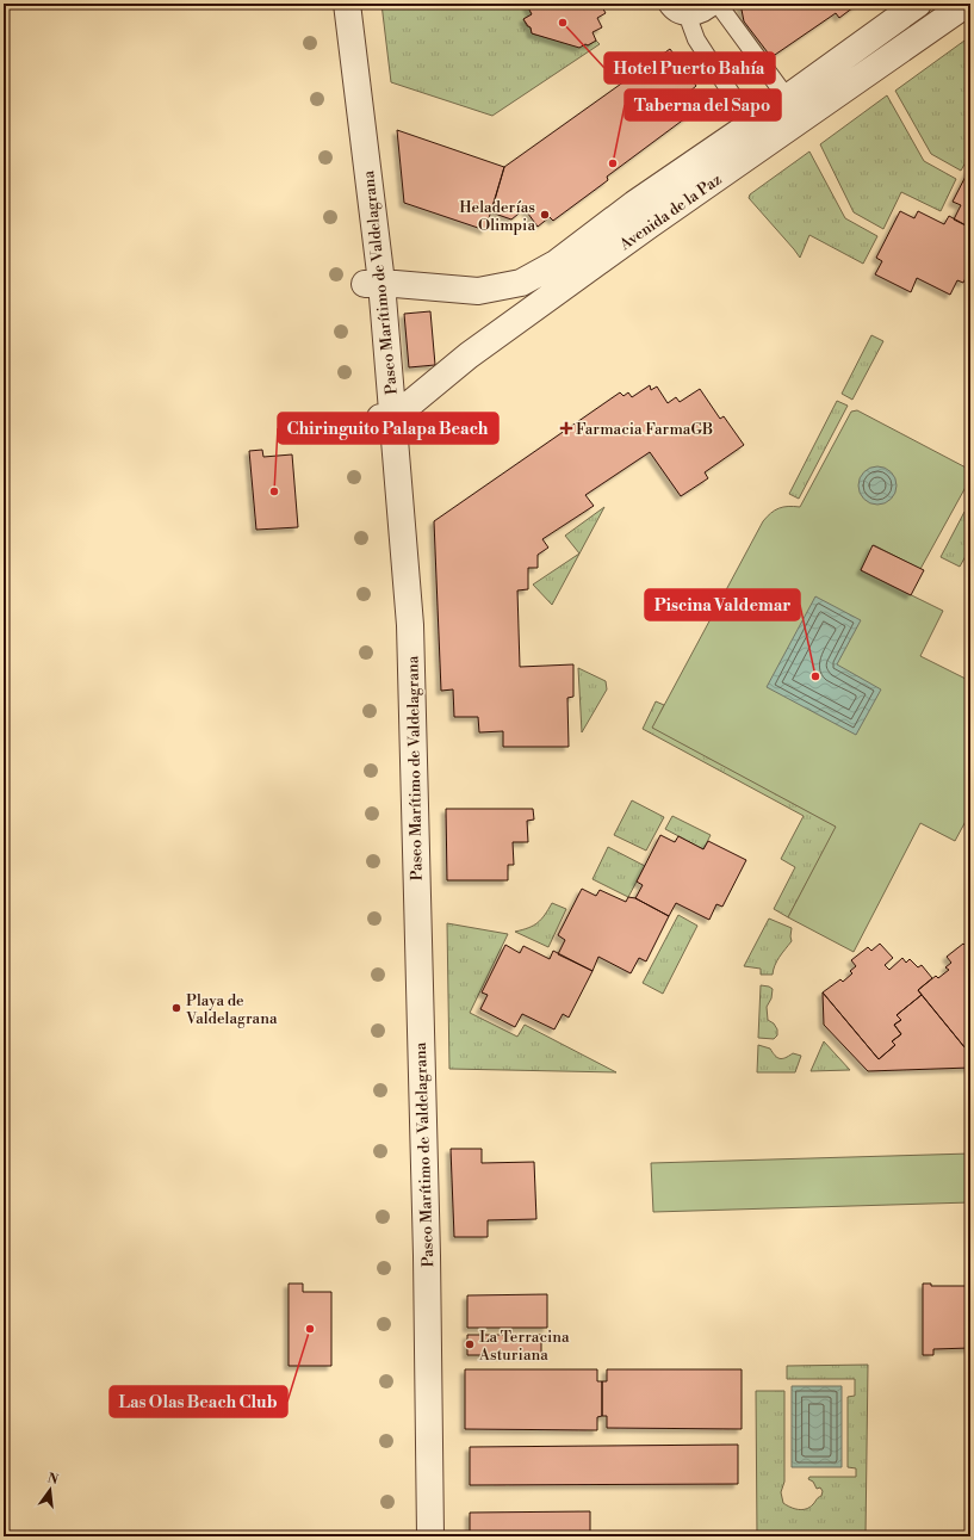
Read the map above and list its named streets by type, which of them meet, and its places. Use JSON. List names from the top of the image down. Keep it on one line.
{"streets":{"street":["Avenida de la Paz","Paseo Marítimo de Valdelagrana"]},"crossings":[["Avenida de la Paz","Paseo Marítimo de Valdelagrana"]],"places":{"other":["Hotel Puerto Bahía","Taberna del Sapo","Heladerías Olimpia","Chiringuito Palapa Beach","Piscina Valdemar","Playa de Valdelagrana","Las Olas Beach Club","La Terracina Asturiana"],"health":["Farmacia FarmaGB"]},"north":"top"}
